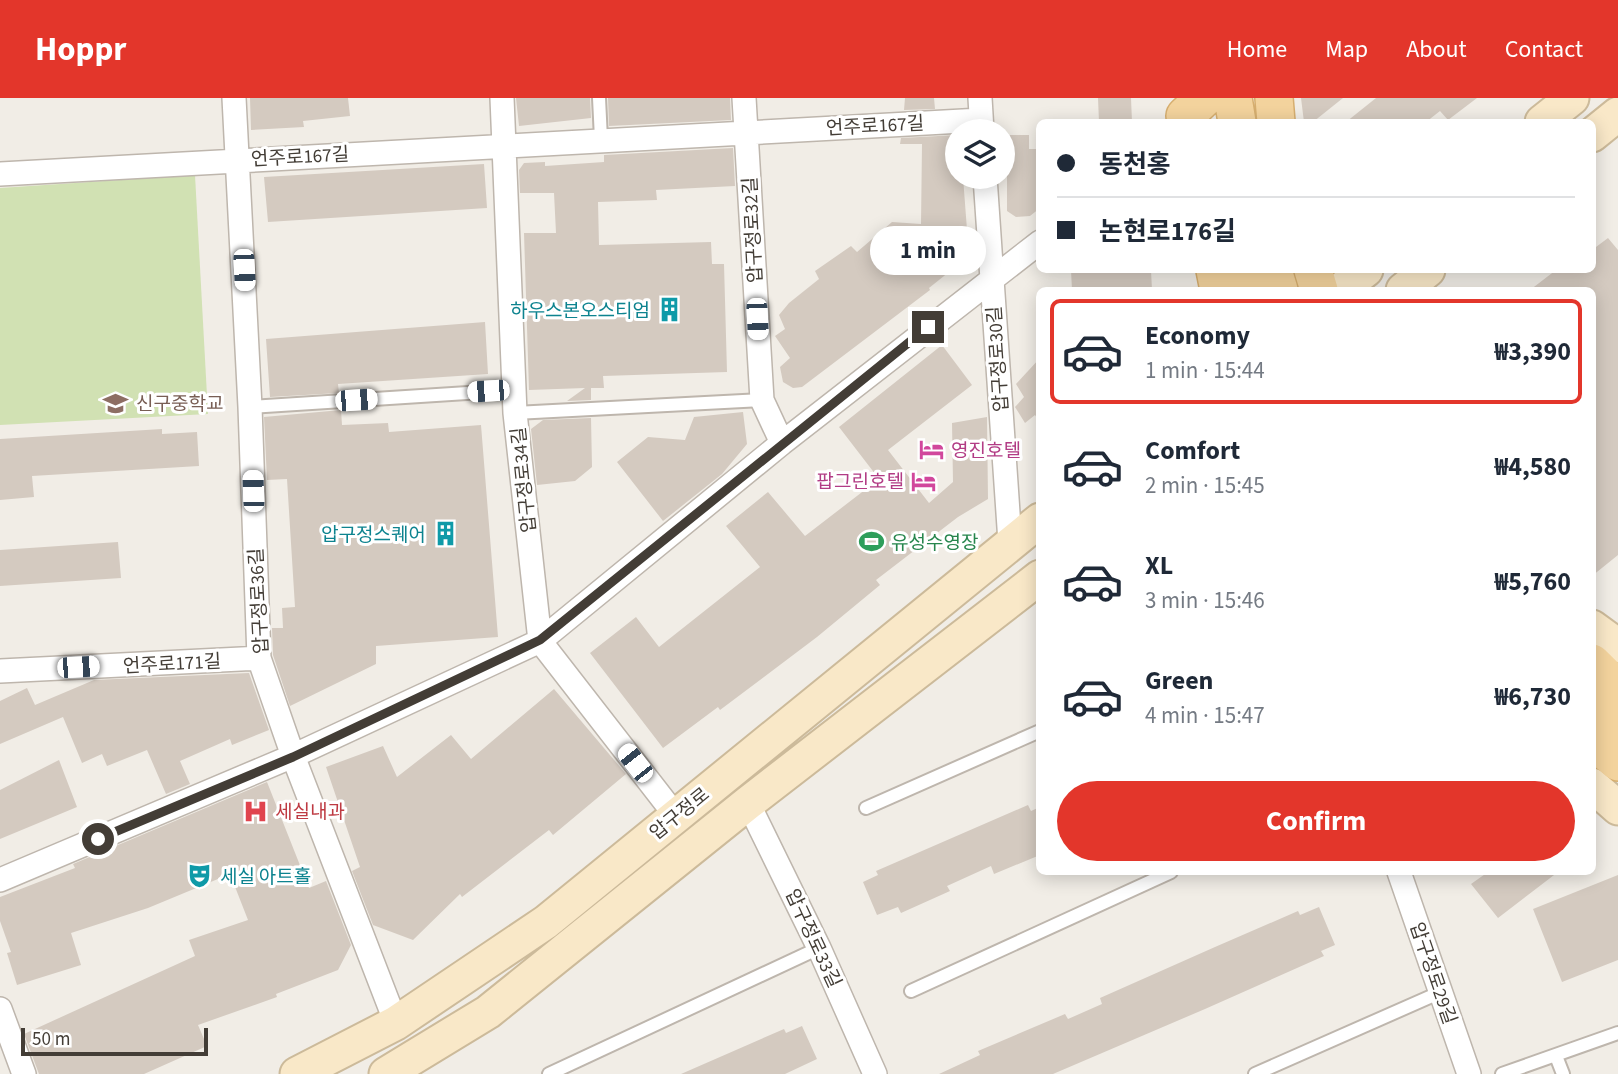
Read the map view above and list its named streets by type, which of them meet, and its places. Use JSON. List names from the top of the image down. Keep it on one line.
{"streets":{"main road":["압구정로"],"street":["언주로167길","압구정로32길","압구정로30길","압구정로34길","압구정로36길","언주로171길","압구정로33길","압구정로29길"]},"crossings":[["언주로167길","압구정로32길"],["언주로167길","압구정로34길"],["언주로167길","압구정로36길"],["압구정로30길","압구정로"],["압구정로36길","언주로171길"],["압구정로36길","압구정로"],["압구정로","압구정로33길"]],"places":{"building":["하우스본오스티엄","압구정스퀘어"],"school or university":["신구중학교"],"hotel":["영진호텔","팝그린호텔"],"sports":["유성수영장"],"hospital":["세실내과"],"theatre":["세실 아트홀"]},"scale_bar":"50 m","page":{"header":"Hoppr","nav":["Home","Map","About","Contact"],"banner":["동천홍","논현로176길"],"bubble":"1 min","list":[{"name":"Economy","note":"1 min · 15:44","value":"₩3,390"},{"name":"Comfort","note":"2 min · 15:45","value":"₩4,580"},{"name":"XL","note":"3 min · 15:46","value":"₩5,760"},{"name":"Green","note":"4 min · 15:47","value":"₩6,730"}],"buttons":"Confirm","scale":"50 m"}}
